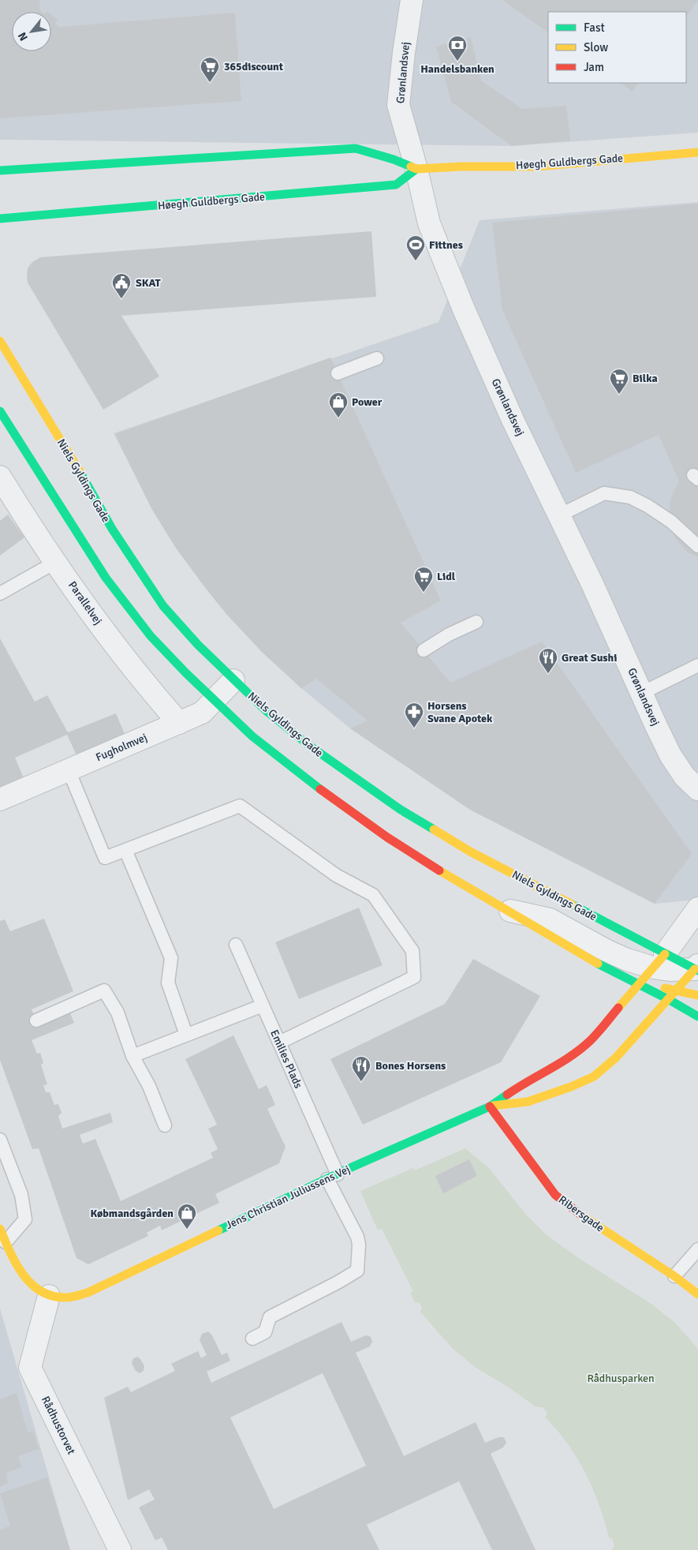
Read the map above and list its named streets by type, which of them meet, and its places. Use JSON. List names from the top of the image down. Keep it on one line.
{"streets":{"street":["Grønlandsvej","Høegh Guldbergs Gade","Niels Gyldings Gade","Parallelvej","Fugholmvej","Jens Christian Juliussens Vej","Ribersgade","Rådhustorvet"],"lane":["Emilies Plads"]},"crossings":[["Grønlandsvej","Høegh Guldbergs Gade"],["Niels Gyldings Gade","Fugholmvej"],["Niels Gyldings Gade","Jens Christian Juliussens Vej"],["Parallelvej","Fugholmvej"],["Emilies Plads","Jens Christian Juliussens Vej"],["Jens Christian Juliussens Vej","Ribersgade"],["Jens Christian Juliussens Vej","Rådhustorvet"]],"parks":["Rådhusparken"],"places":{"bank":["Handelsbanken"],"supermarket":["365discount","Bilka","Lidl"],"sports":["Fittnes"],"public building":["SKAT"],"shop":["Power","Købmandsgården"],"restaurant":["Great Sushi","Bones Horsens"],"pharmacy":["Horsens Svane Apotek"]},"legend":["Fast","Slow","Jam"],"north":"bottom left"}
